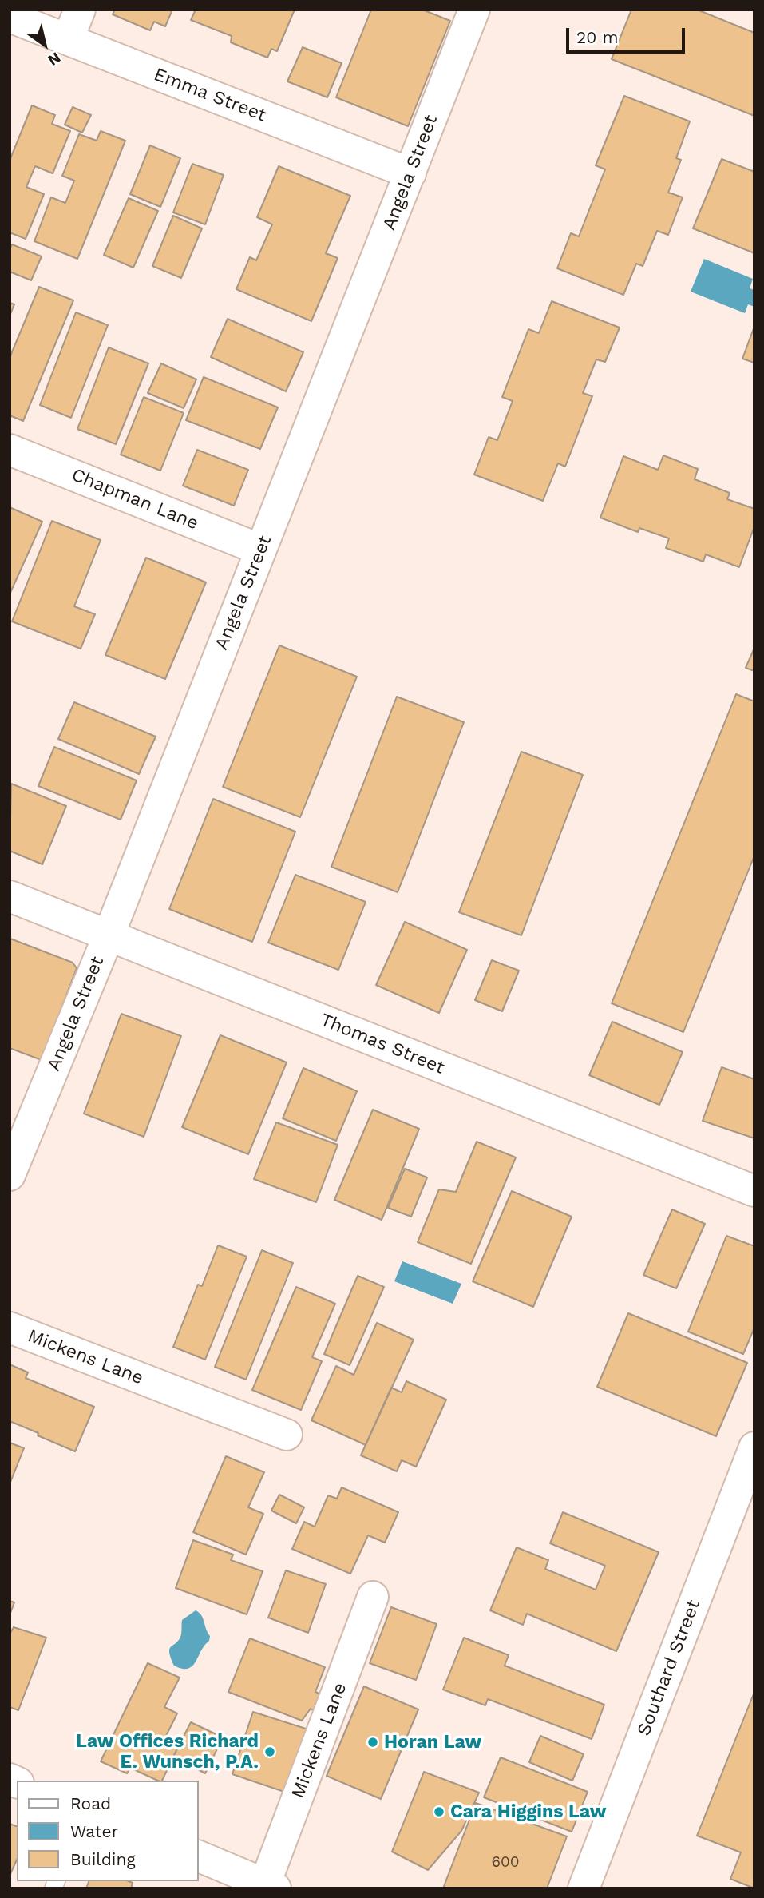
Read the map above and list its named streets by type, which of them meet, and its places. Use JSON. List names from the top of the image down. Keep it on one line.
{"streets":{"street":["Emma Street","Angela Street","Chapman Lane","Thomas Street","Mickens Lane","Southard Street"]},"crossings":[["Emma Street","Angela Street"],["Angela Street","Chapman Lane"],["Angela Street","Thomas Street"]],"places":["Horan Law","Law Offices Richard E. Wunsch, P.A.","Cara Higgins Law"],"house_numbers":["600"],"legend":["Road","Water","Building"],"scale_bar":"20 m","north":"bottom right"}
